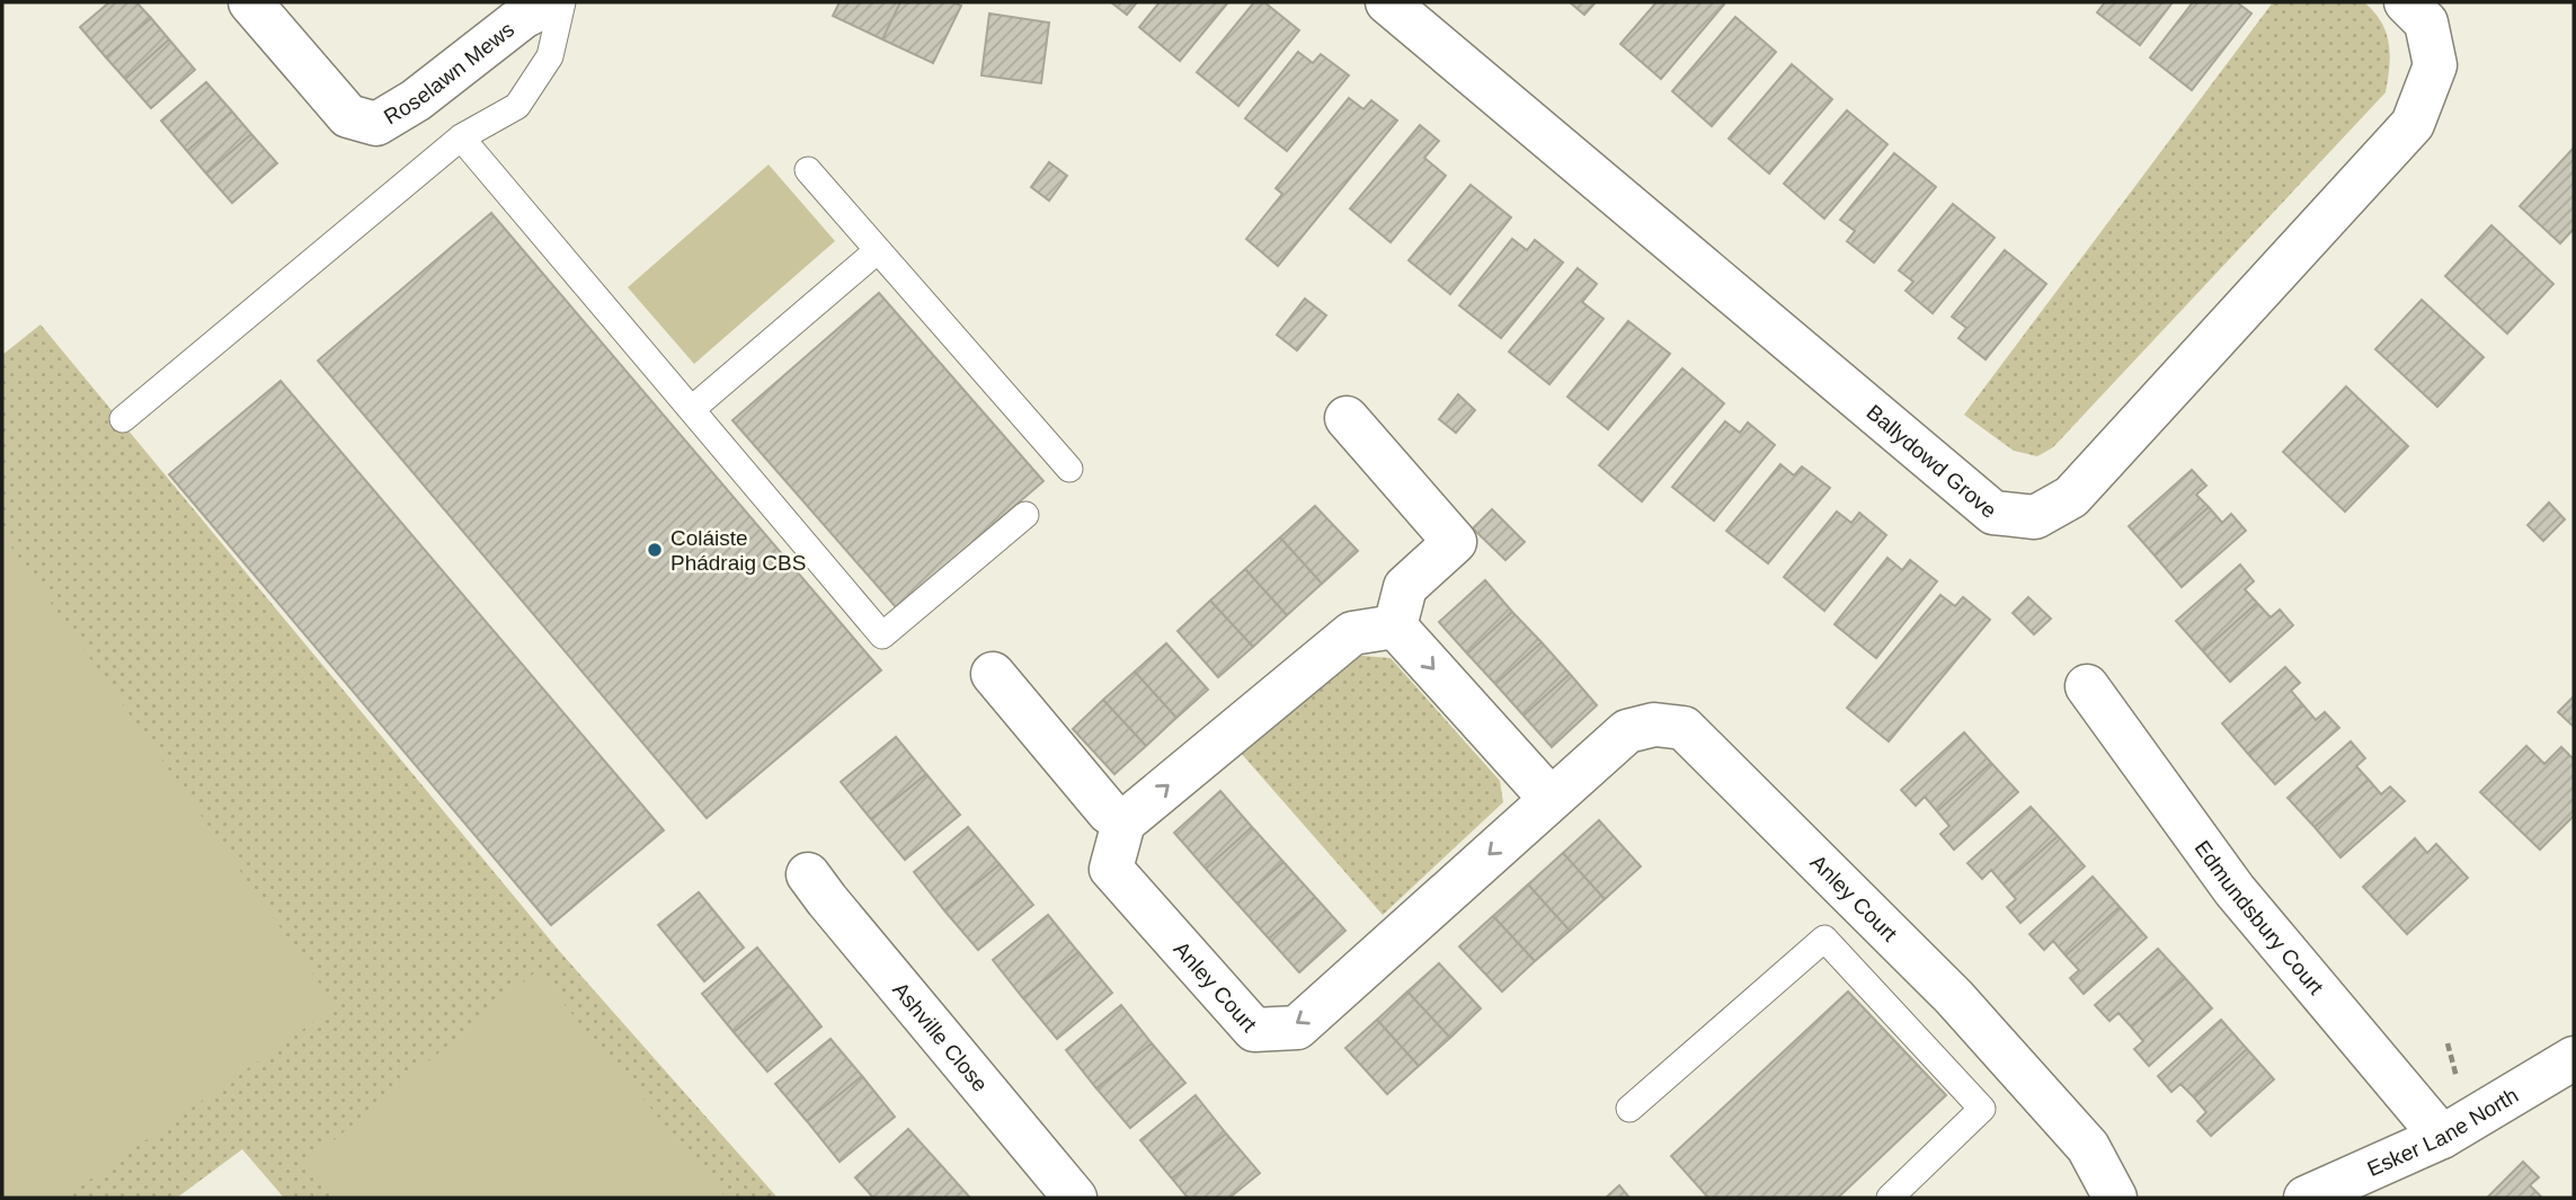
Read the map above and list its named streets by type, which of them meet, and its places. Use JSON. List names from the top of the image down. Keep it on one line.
{"streets":{"street":["Roselawn Mews","Ballydowd Grove","Anley Court","Edmundsbury Court","Ashville Close","Esker Lane North"]},"crossings":[["Edmundsbury Court","Esker Lane North"]],"places":["Coláiste Phádraig CBS"]}
